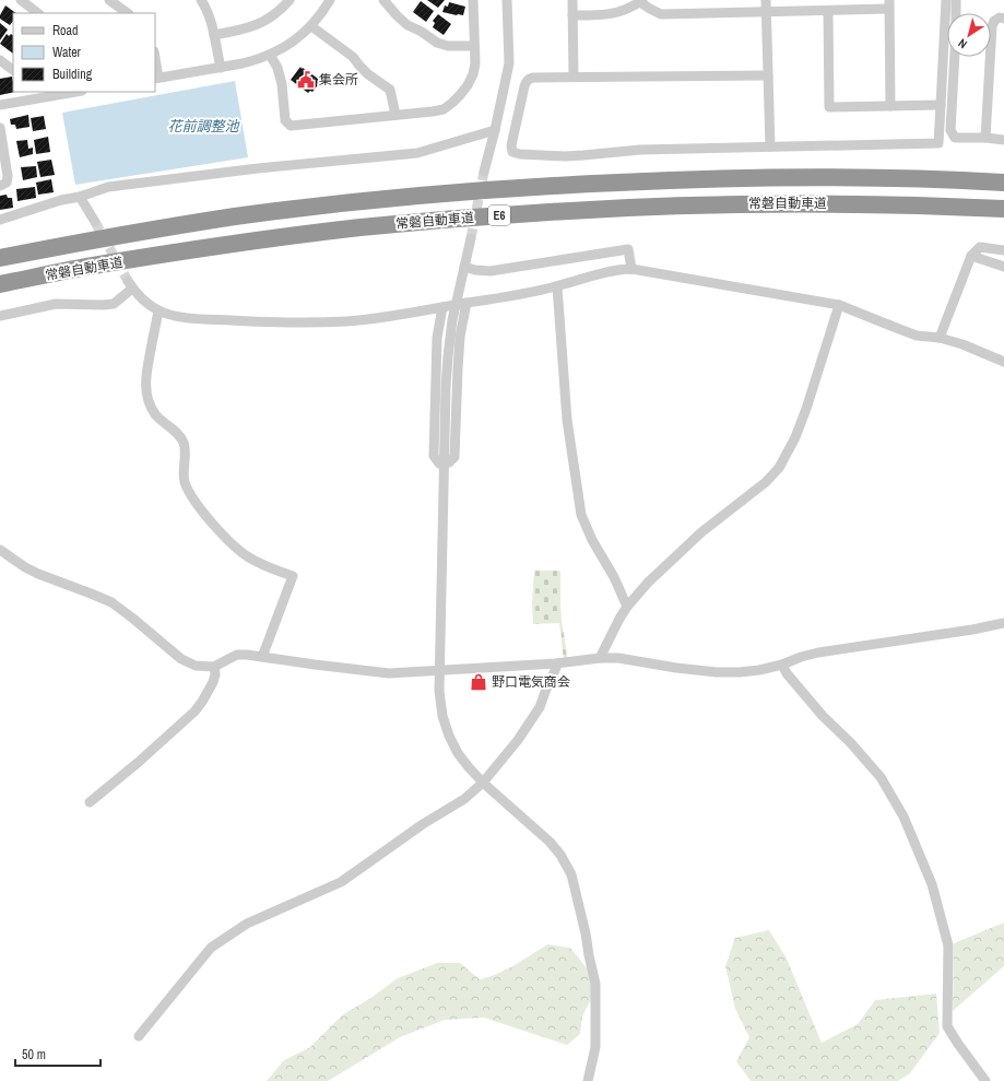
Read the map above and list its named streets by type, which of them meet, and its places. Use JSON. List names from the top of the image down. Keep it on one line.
{"streets":{"highway":["常磐自動車道","E6"]},"water":["花前調整池"],"places":{"public building":["集会所"],"shop":["野口電気商会"]},"legend":["Road","Water","Building"],"scale_bar":"50 m","north":"bottom left"}
